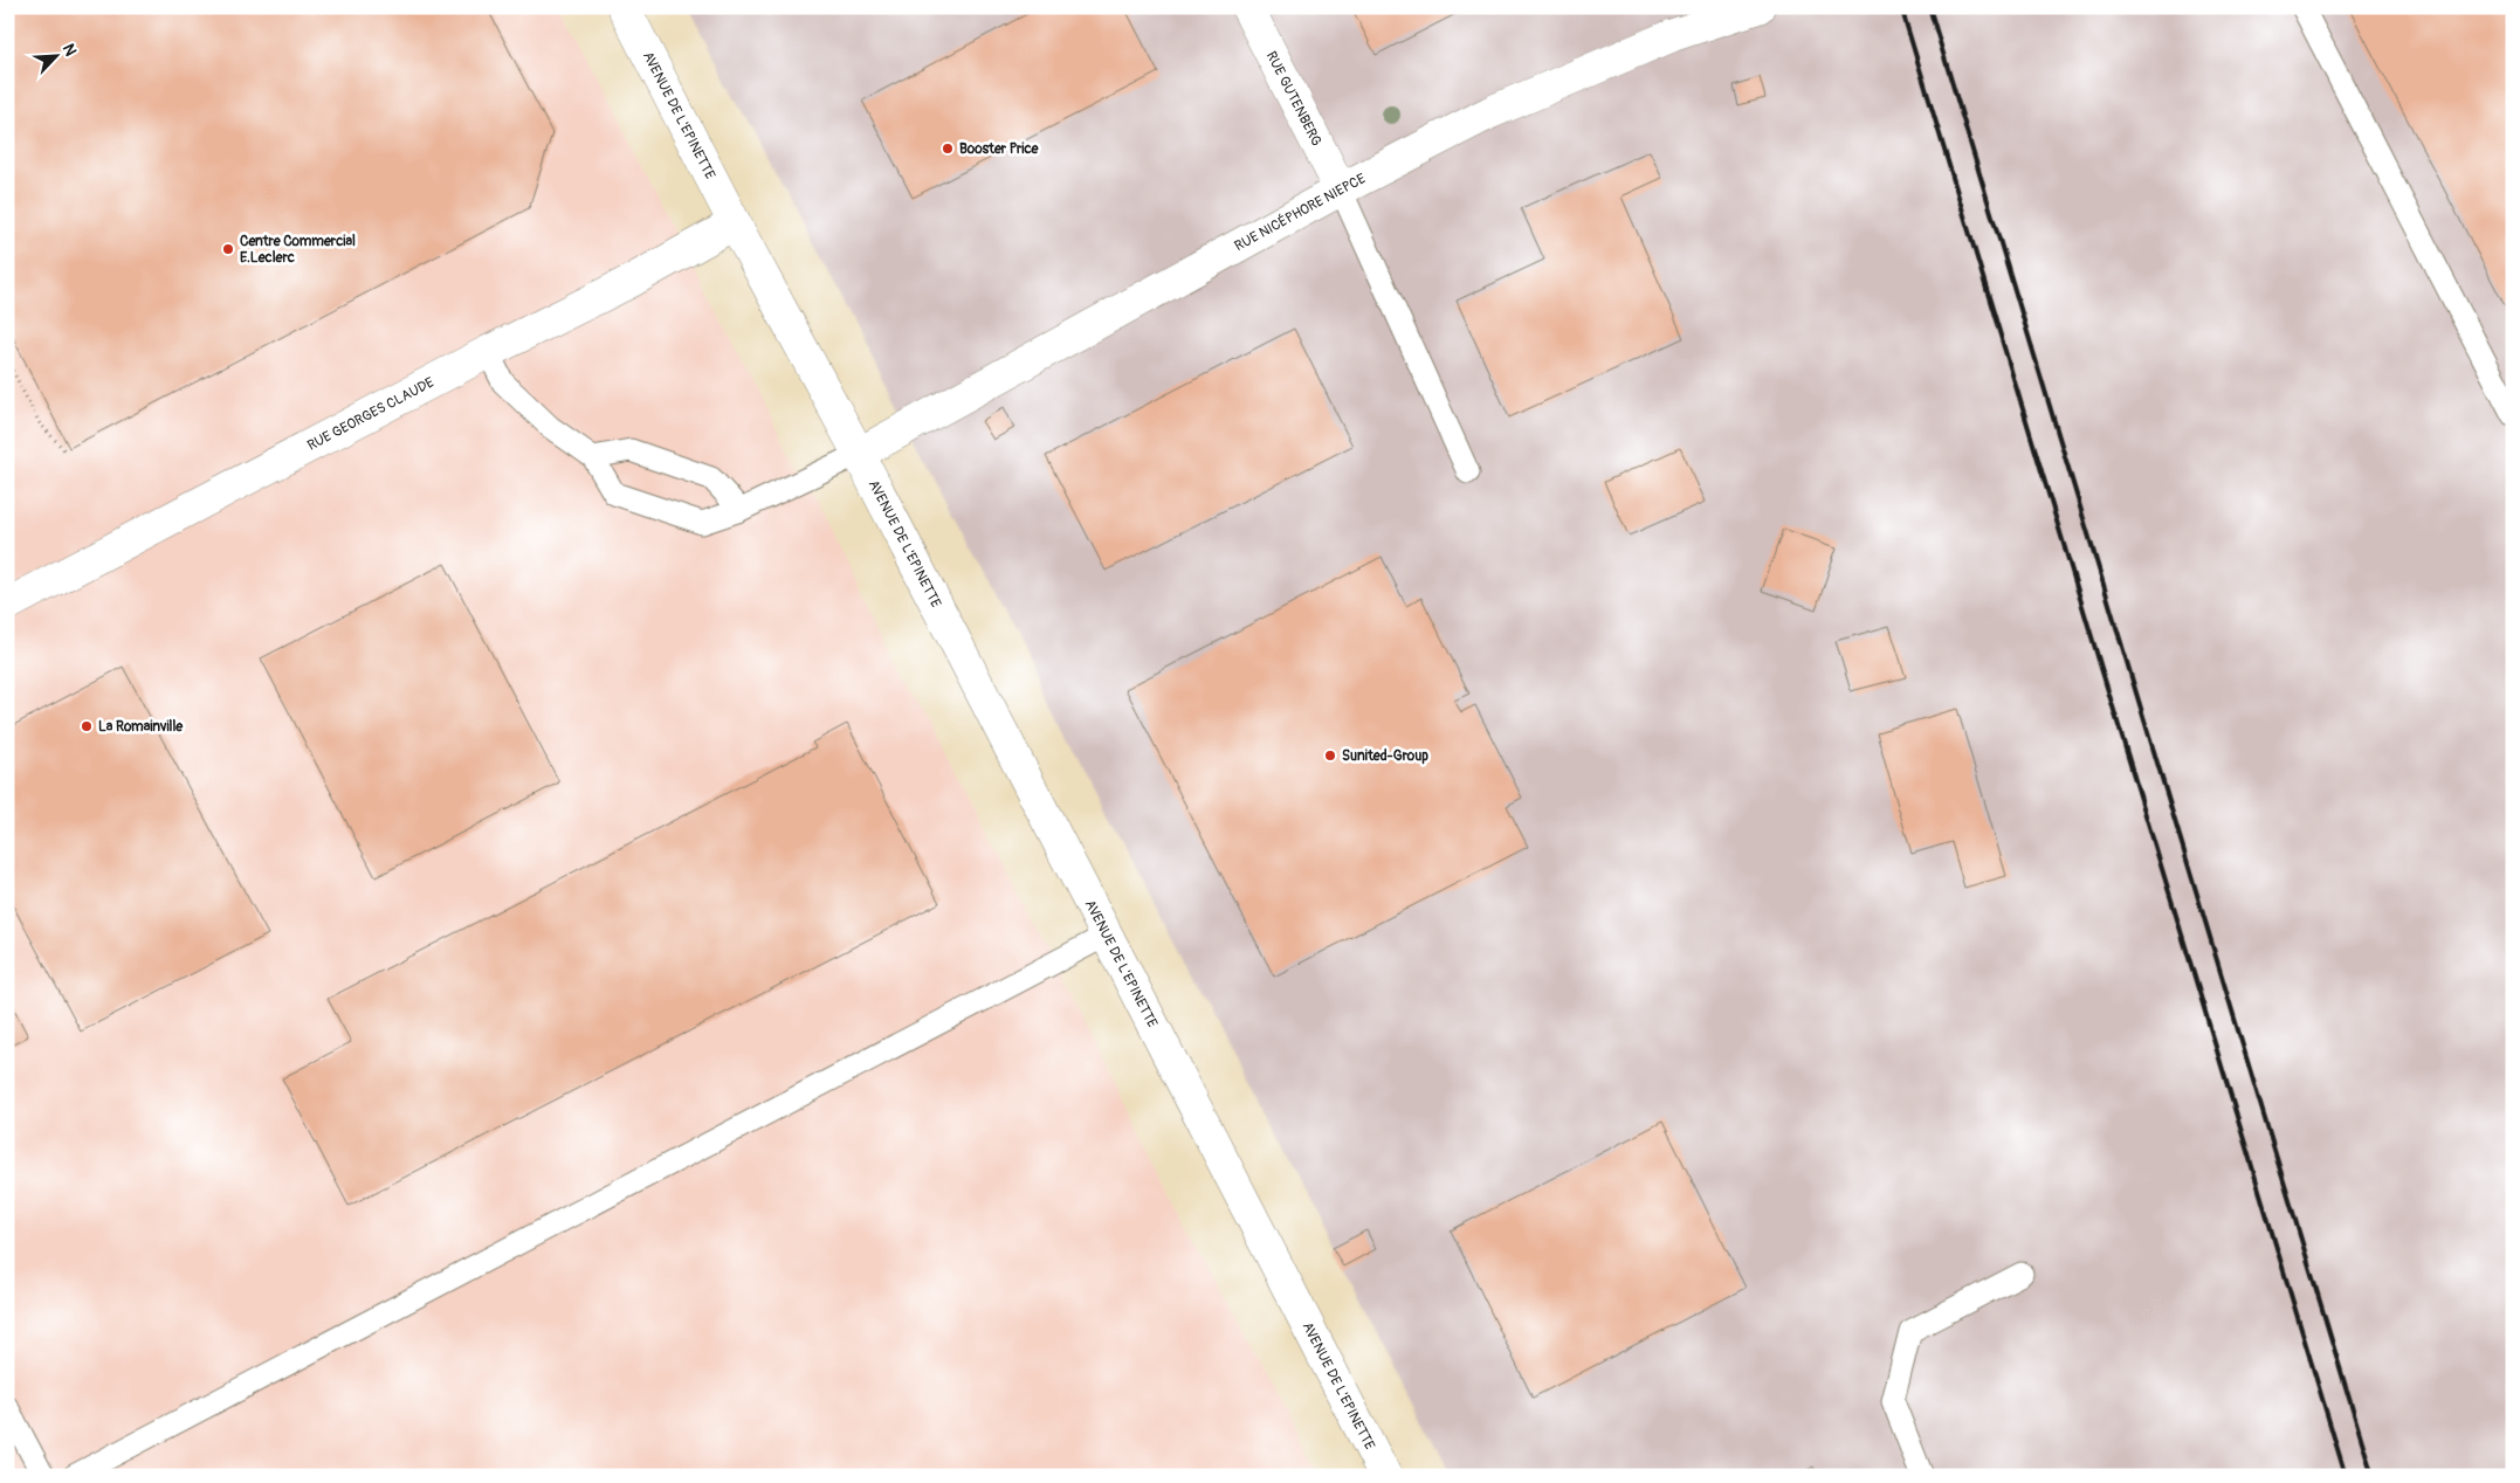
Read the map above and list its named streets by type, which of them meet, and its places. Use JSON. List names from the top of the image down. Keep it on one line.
{"streets":{"street":["RUE GUTENBERG","AVENUE DE L'EPINETTE","RUE NICÉPHORE NIEPCE","RUE GEORGES CLAUDE"]},"crossings":[["RUE GUTENBERG","RUE NICÉPHORE NIEPCE"],["AVENUE DE L'EPINETTE","RUE NICÉPHORE NIEPCE"],["AVENUE DE L'EPINETTE","RUE GEORGES CLAUDE"]],"places":["Booster Price","Centre Commercial E.Leclerc","La Romainville","Sunited-Group"],"north":"top right"}
